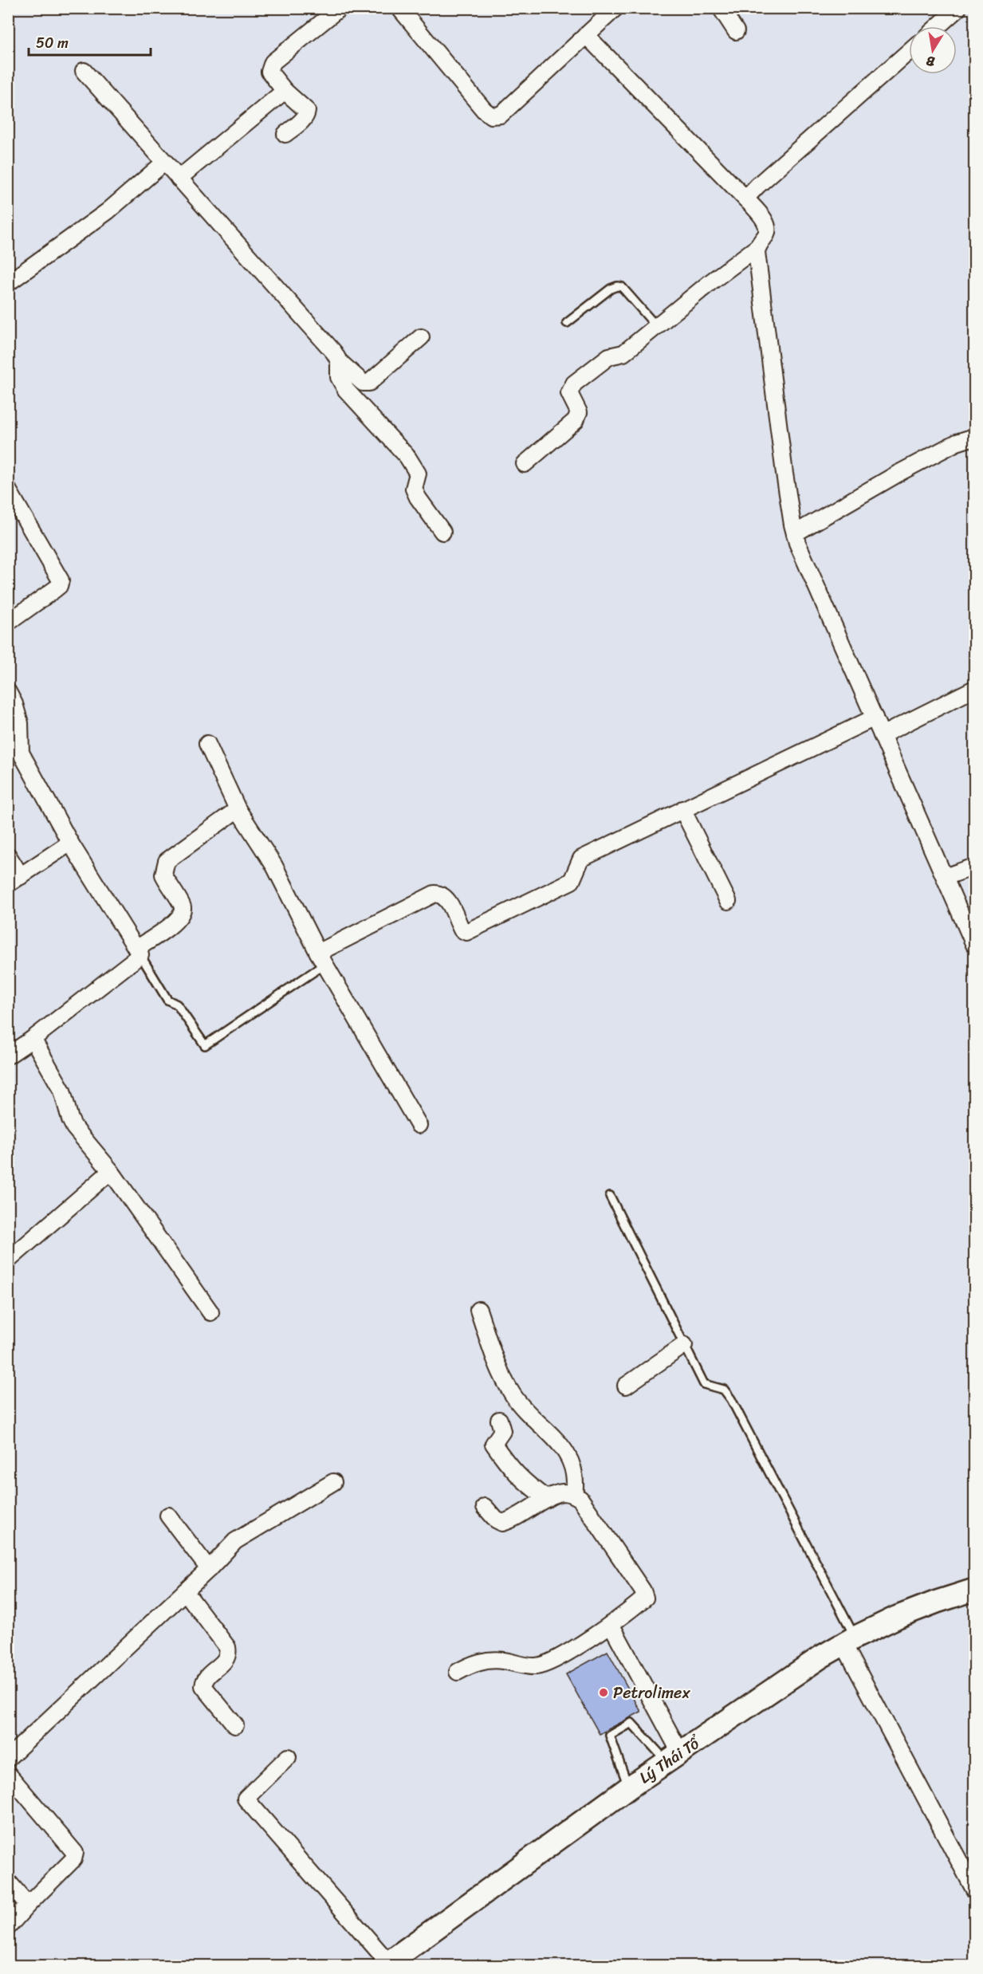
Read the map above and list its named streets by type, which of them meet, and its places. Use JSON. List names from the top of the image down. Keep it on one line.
{"streets":{"main road":["Lý Thái Tổ"]},"places":["Petrolimex"],"scale_bar":"50 m","north":"bottom"}
